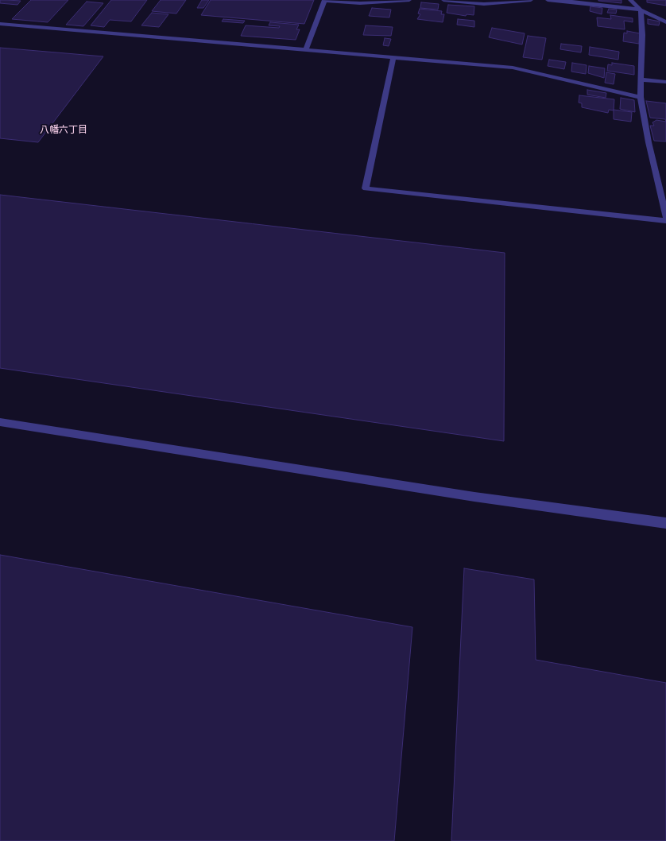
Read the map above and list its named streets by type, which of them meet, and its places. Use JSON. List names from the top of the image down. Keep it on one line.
{"districts":["八幡六丁目"]}
